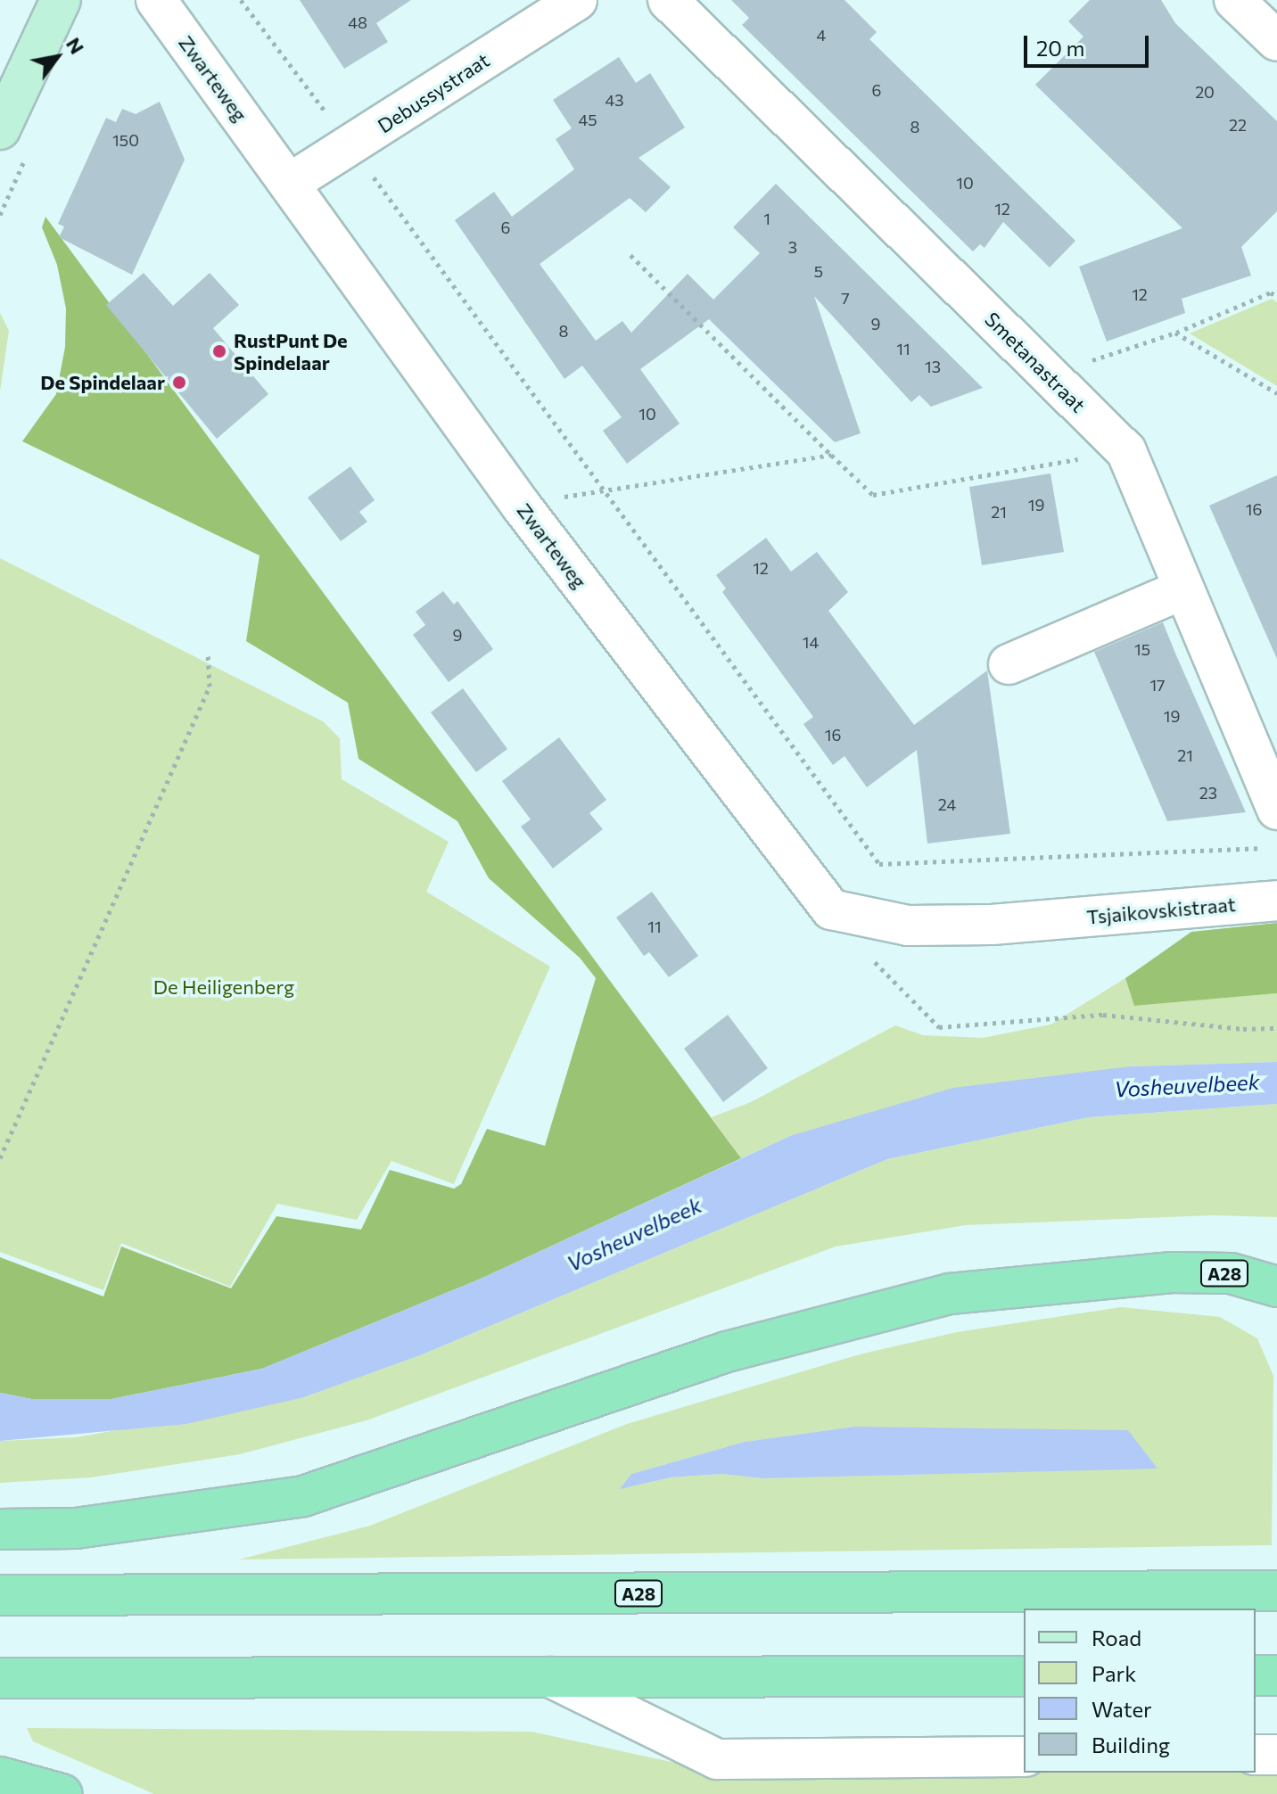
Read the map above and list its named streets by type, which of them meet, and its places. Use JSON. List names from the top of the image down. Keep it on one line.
{"streets":{"highway":["A28"],"street":["Zwarteweg","Debussystraat","Smetanastraat","Tsjaikovskistraat"]},"crossings":[["Zwarteweg","Debussystraat"],["Zwarteweg","Tsjaikovskistraat"]],"water":["Vosheuvelbeek"],"parks":["De Heiligenberg"],"places":["RustPunt De Spindelaar","De Spindelaar"],"house_numbers":["48","4","6","20","43","45","22","8","150","10","12","1","6","3","5","12","7","9","8","11","13","10","19","16","21","12","9","14","15","17","19","16","21","23","24","11"],"legend":["Road","Park","Water","Building"],"scale_bar":"20 m","north":"top right"}
